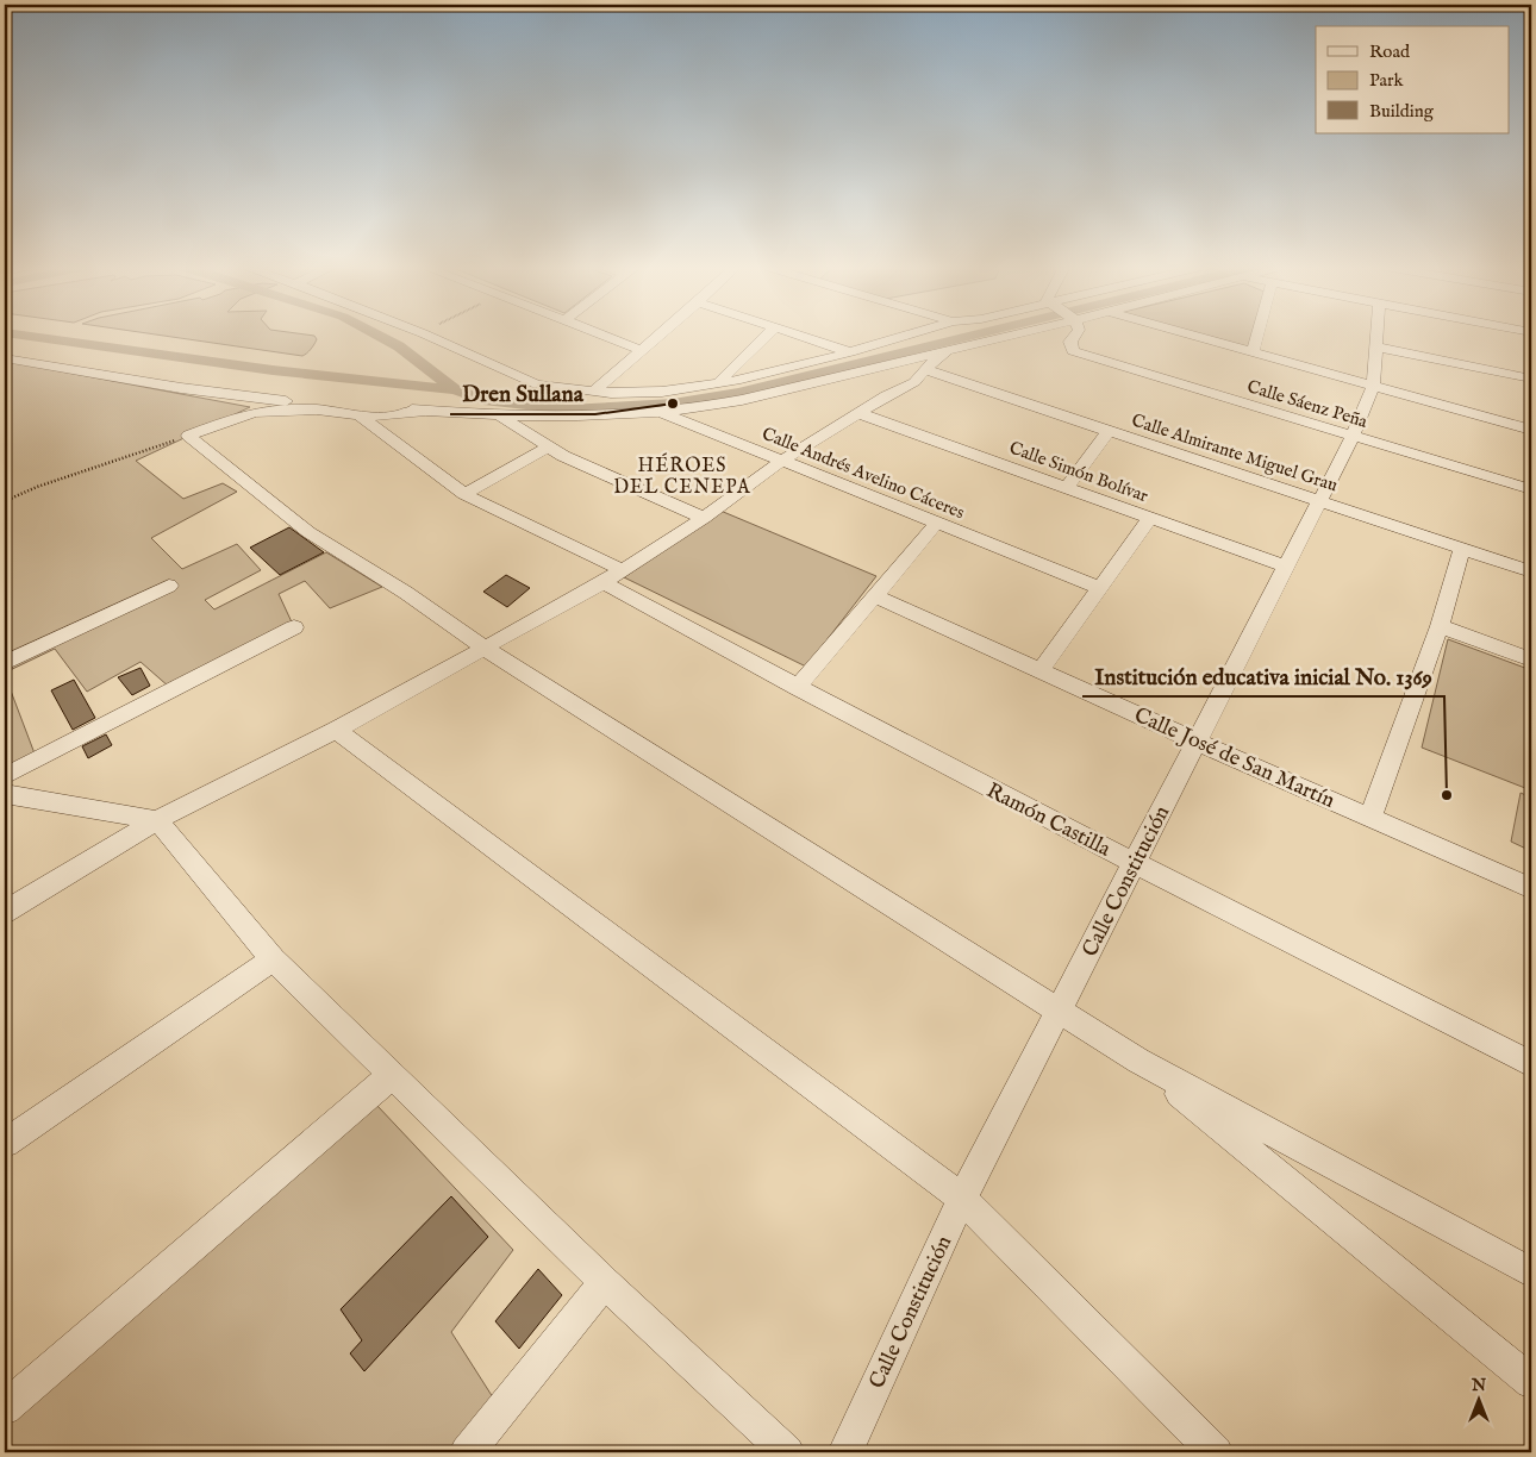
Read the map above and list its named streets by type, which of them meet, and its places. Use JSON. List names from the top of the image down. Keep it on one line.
{"streets":{"street":["Calle Sáenz Peña","Calle Almirante Miguel Grau","Calle Simón Bolívar","Calle Andrés Avelino Cáceres","Calle José de San Martín","Ramón Castilla","Calle Constitución"]},"crossings":[["Calle Sáenz Peña","Calle Constitución"],["Calle Almirante Miguel Grau","Calle Constitución"],["Calle Simón Bolívar","Calle Constitución"],["Calle José de San Martín","Calle Constitución"],["Ramón Castilla","Calle Constitución"]],"districts":["HÉROES DEL CENEPA"],"places":["Dren Sullana","Institución educativa inicial No. 1369"],"legend":["Road","Park","Building"],"north":"top"}
